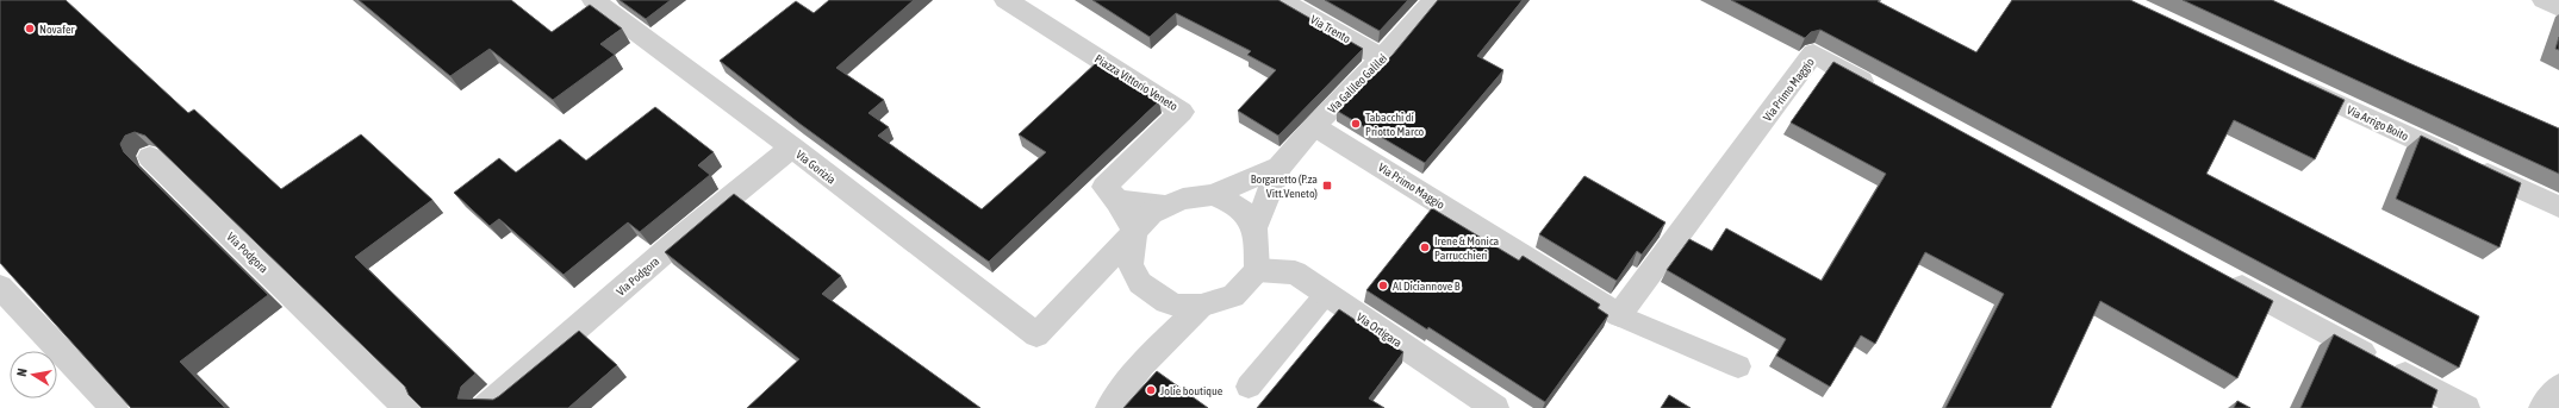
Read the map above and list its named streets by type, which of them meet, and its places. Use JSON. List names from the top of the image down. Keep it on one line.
{"streets":{"street":["Via Trento","Piazza Vittorio Veneto","Via Galileo Galilei","Via Primo Maggio","Via Arrigo Boito","Via Gorizia","Via Podgora","Via Ortigara"]},"crossings":[["Via Trento","Via Galileo Galilei"],["Piazza Vittorio Veneto","Via Galileo Galilei"],["Piazza Vittorio Veneto","Via Gorizia"],["Piazza Vittorio Veneto","Via Ortigara"],["Via Galileo Galilei","Via Primo Maggio"],["Via Galileo Galilei","Via Gorizia"],["Via Galileo Galilei","Via Ortigara"],["Via Gorizia","Via Podgora"],["Via Gorizia","Via Ortigara"]],"places":{"other":["Novafer","Tabacchi di Priotto Marco","Irene & Monica Parrucchieri","Al Diciannove B","Jolie boutique"],"transit":["Borgaretto (P.za Vitt.Veneto)"]},"north":"left"}
